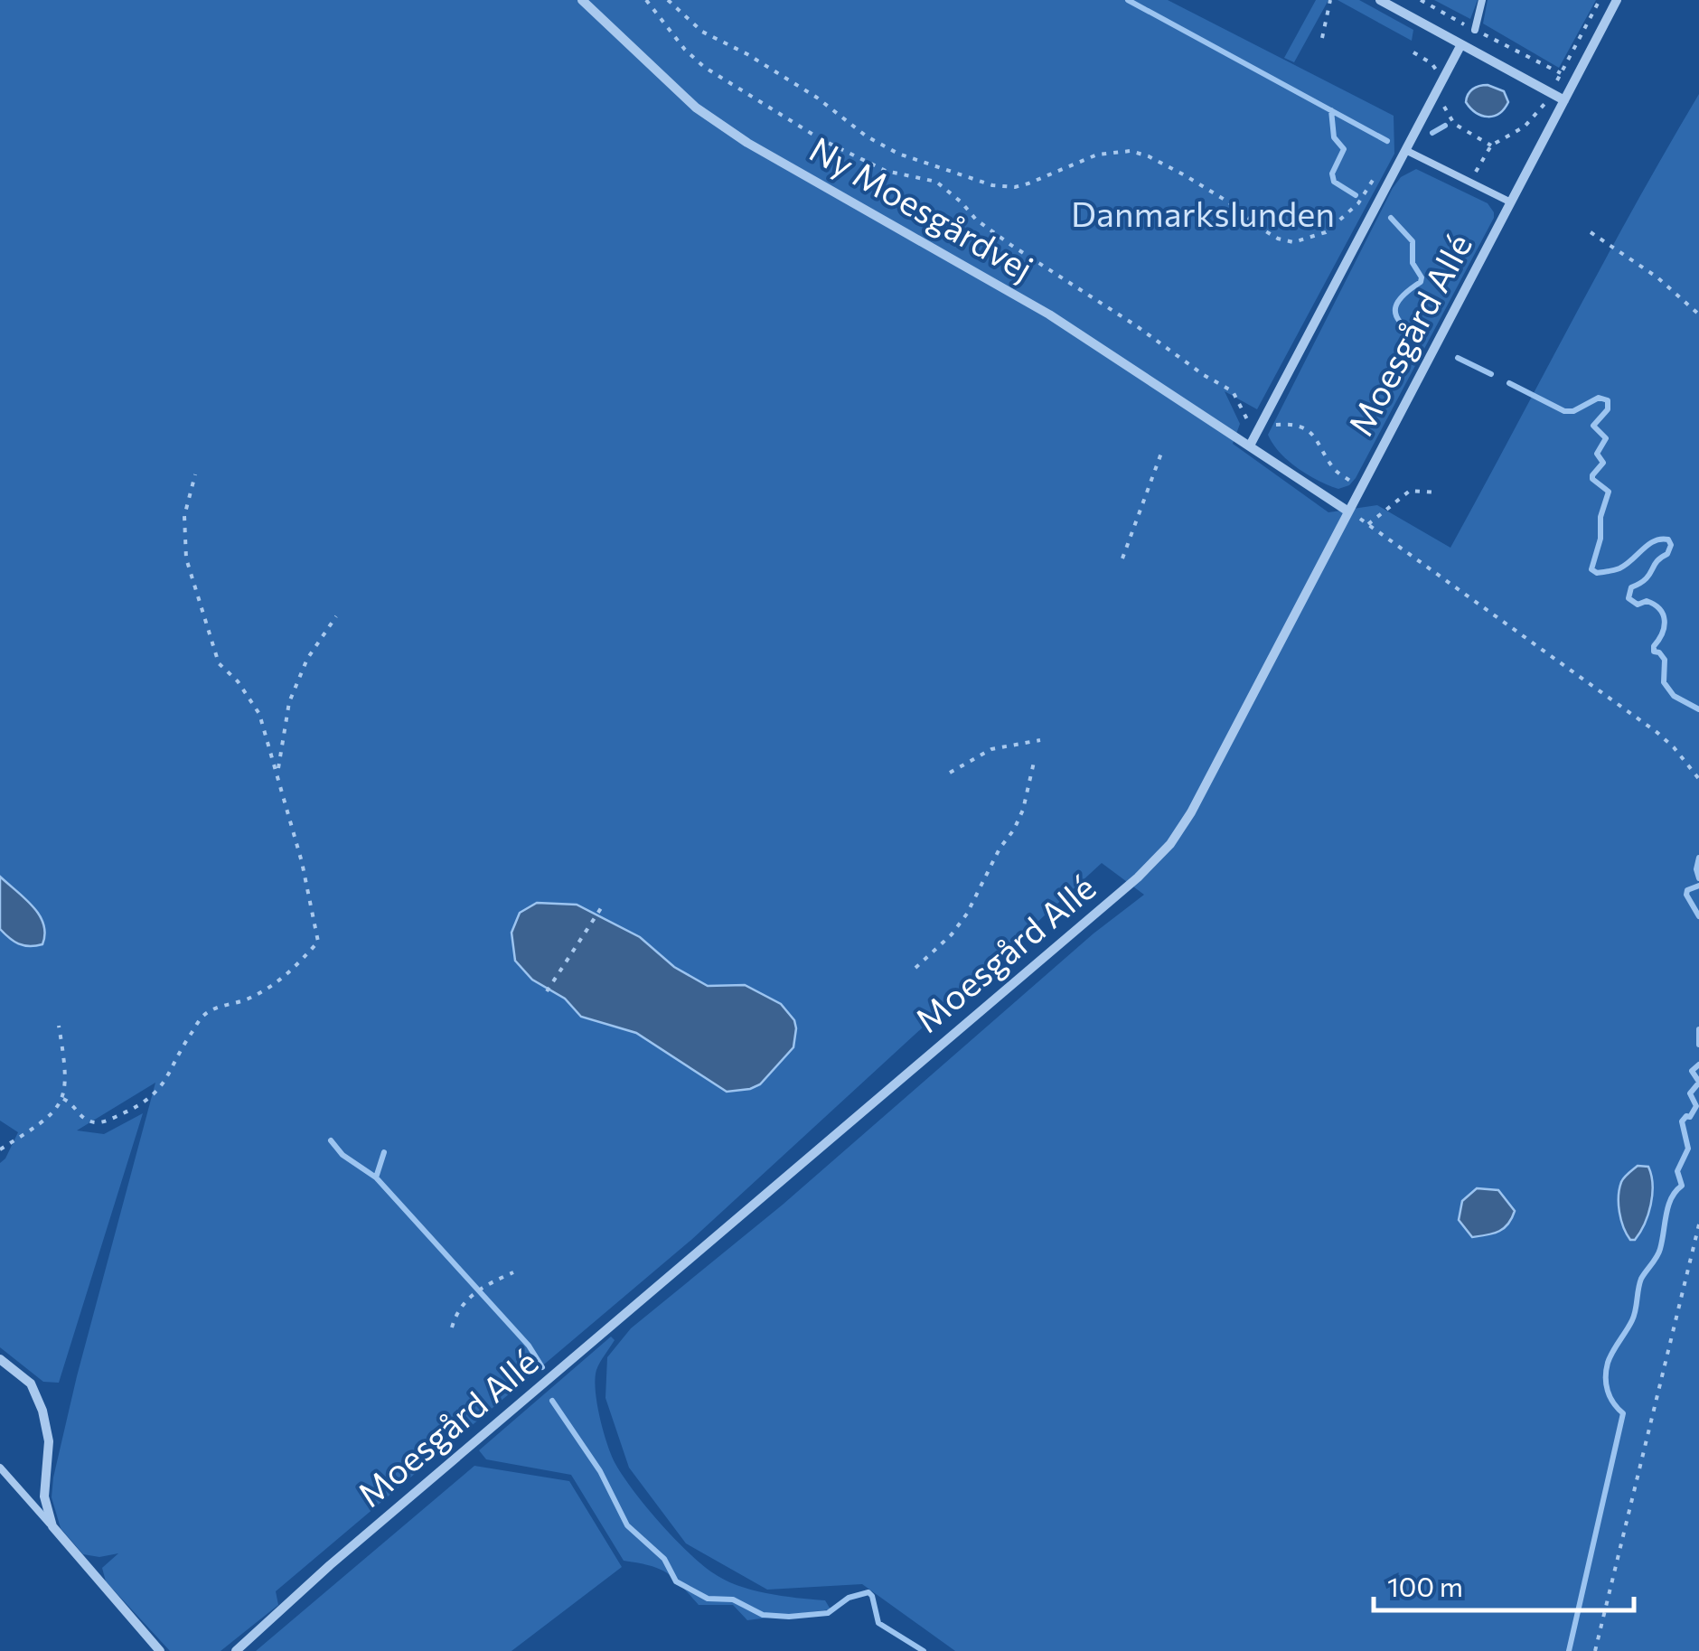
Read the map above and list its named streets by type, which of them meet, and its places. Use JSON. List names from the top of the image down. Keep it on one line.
{"streets":{"street":["Ny Moesgårdvej","Moesgård Allé"]},"crossings":[["Ny Moesgårdvej","Moesgård Allé"]],"parks":["Danmarkslunden"],"scale_bar":"100 m"}
